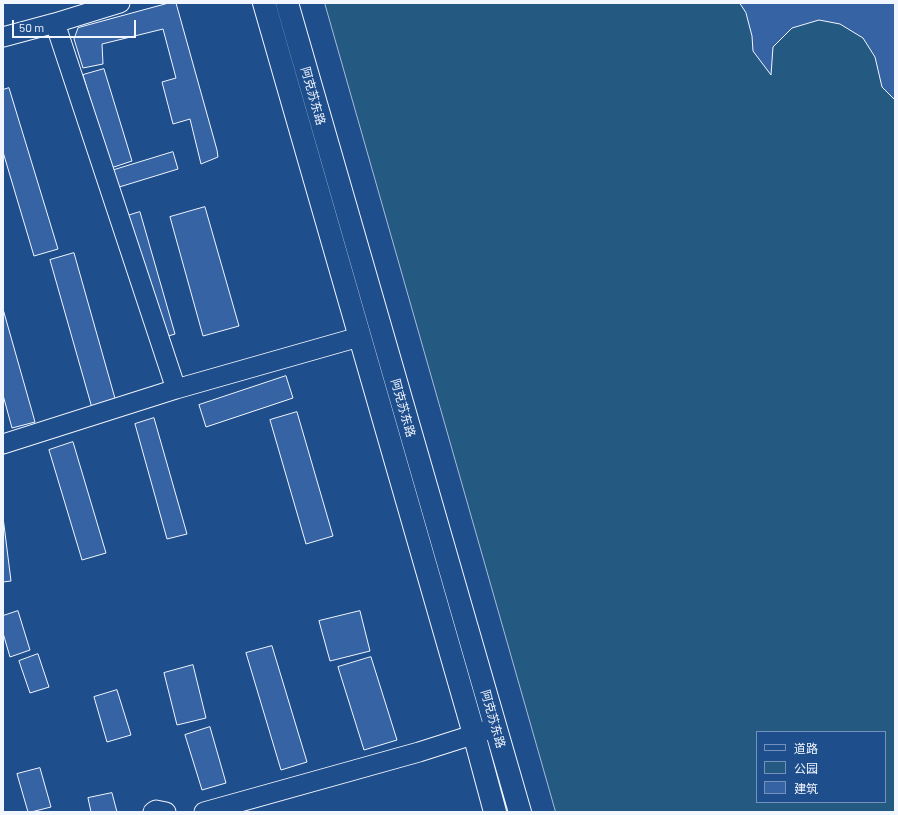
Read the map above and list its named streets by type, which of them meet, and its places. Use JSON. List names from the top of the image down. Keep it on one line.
{"streets":{"main road":["阿克苏东路"]},"legend":["道路","公园","建筑"],"scale_bar":"50 m"}
